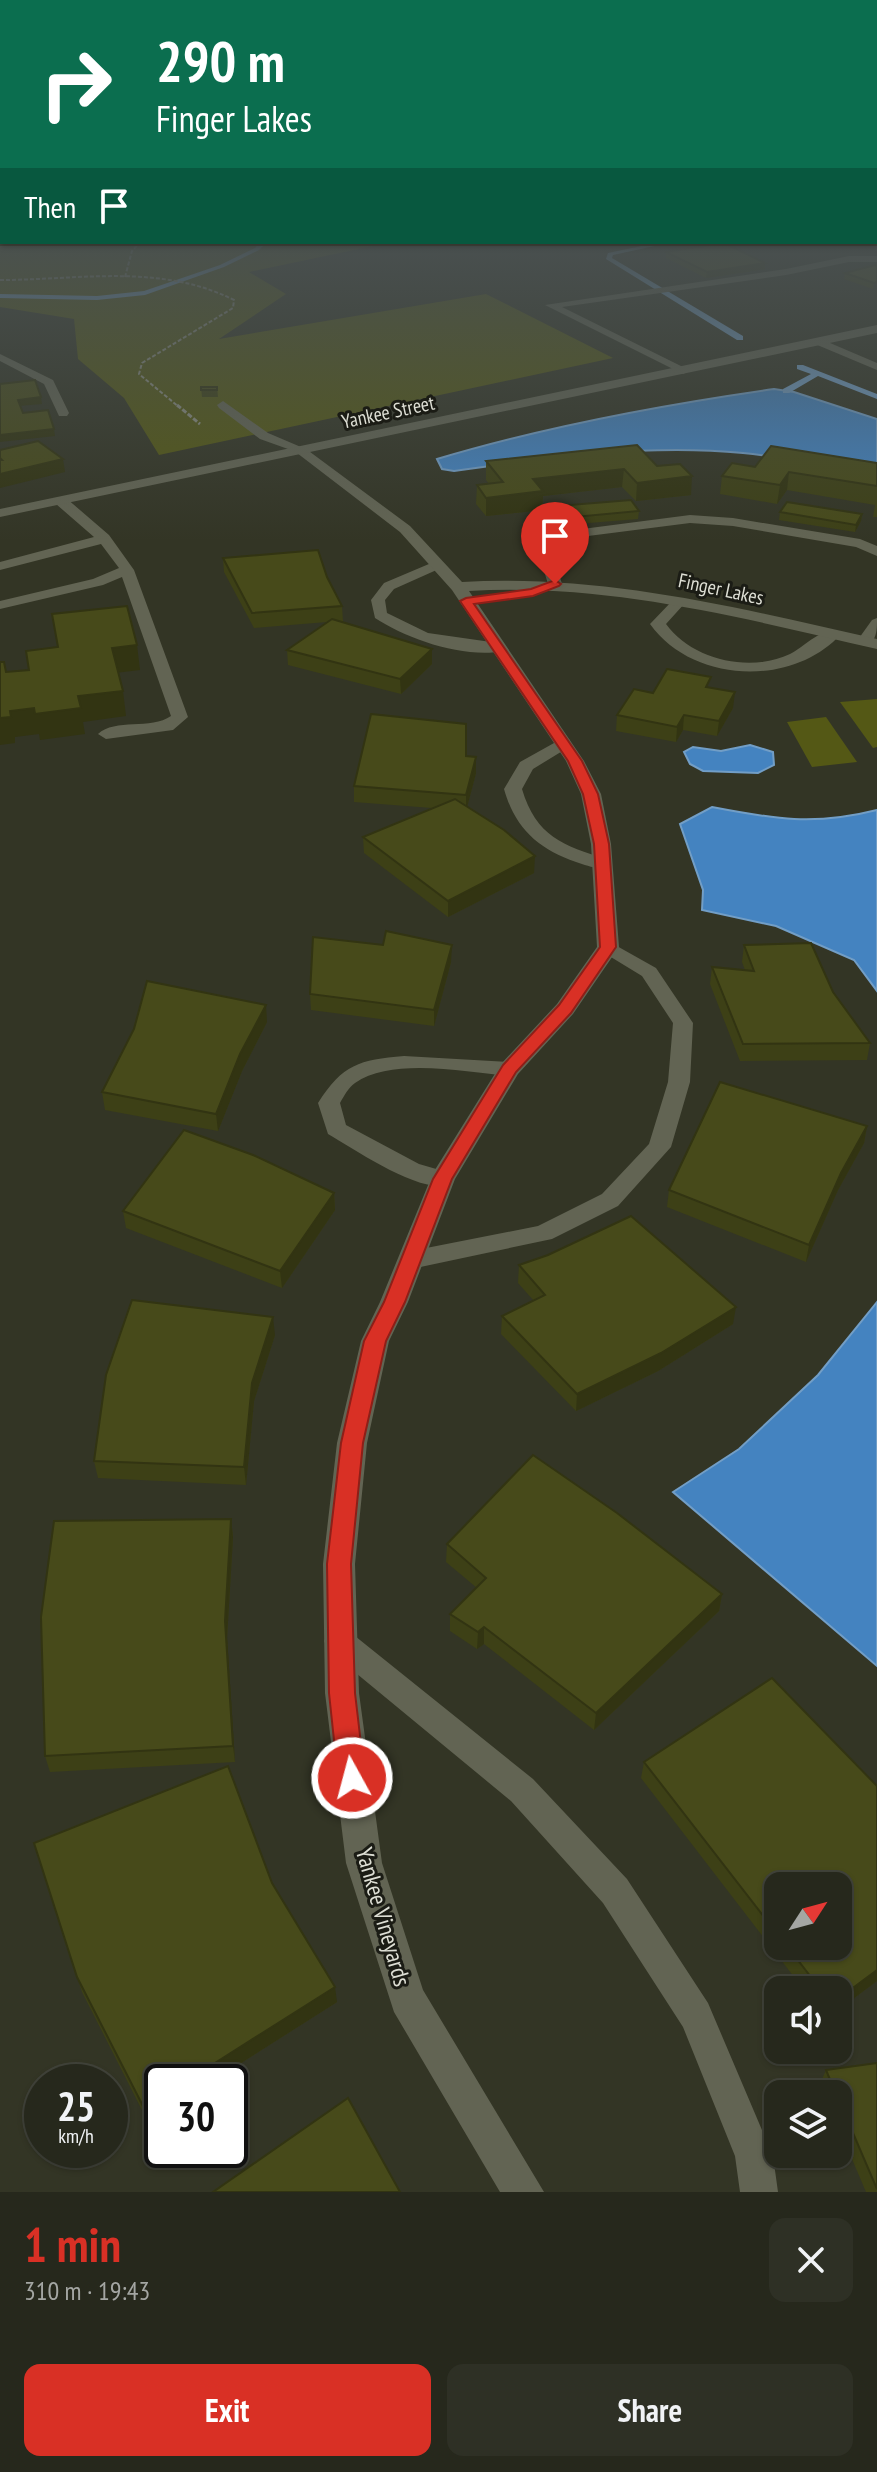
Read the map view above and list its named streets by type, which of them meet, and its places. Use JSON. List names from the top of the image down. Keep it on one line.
{"streets":{"street":["Yankee Street","Finger Lakes","Yankee Vineyards"]},"north":"top right","page":{"turn":["290 m","Finger Lakes"],"then":"Then","speed":"25 km/h","limit":"30","heading":["1 min","310 m · 19:43"],"buttons":["Exit","Share"]}}
